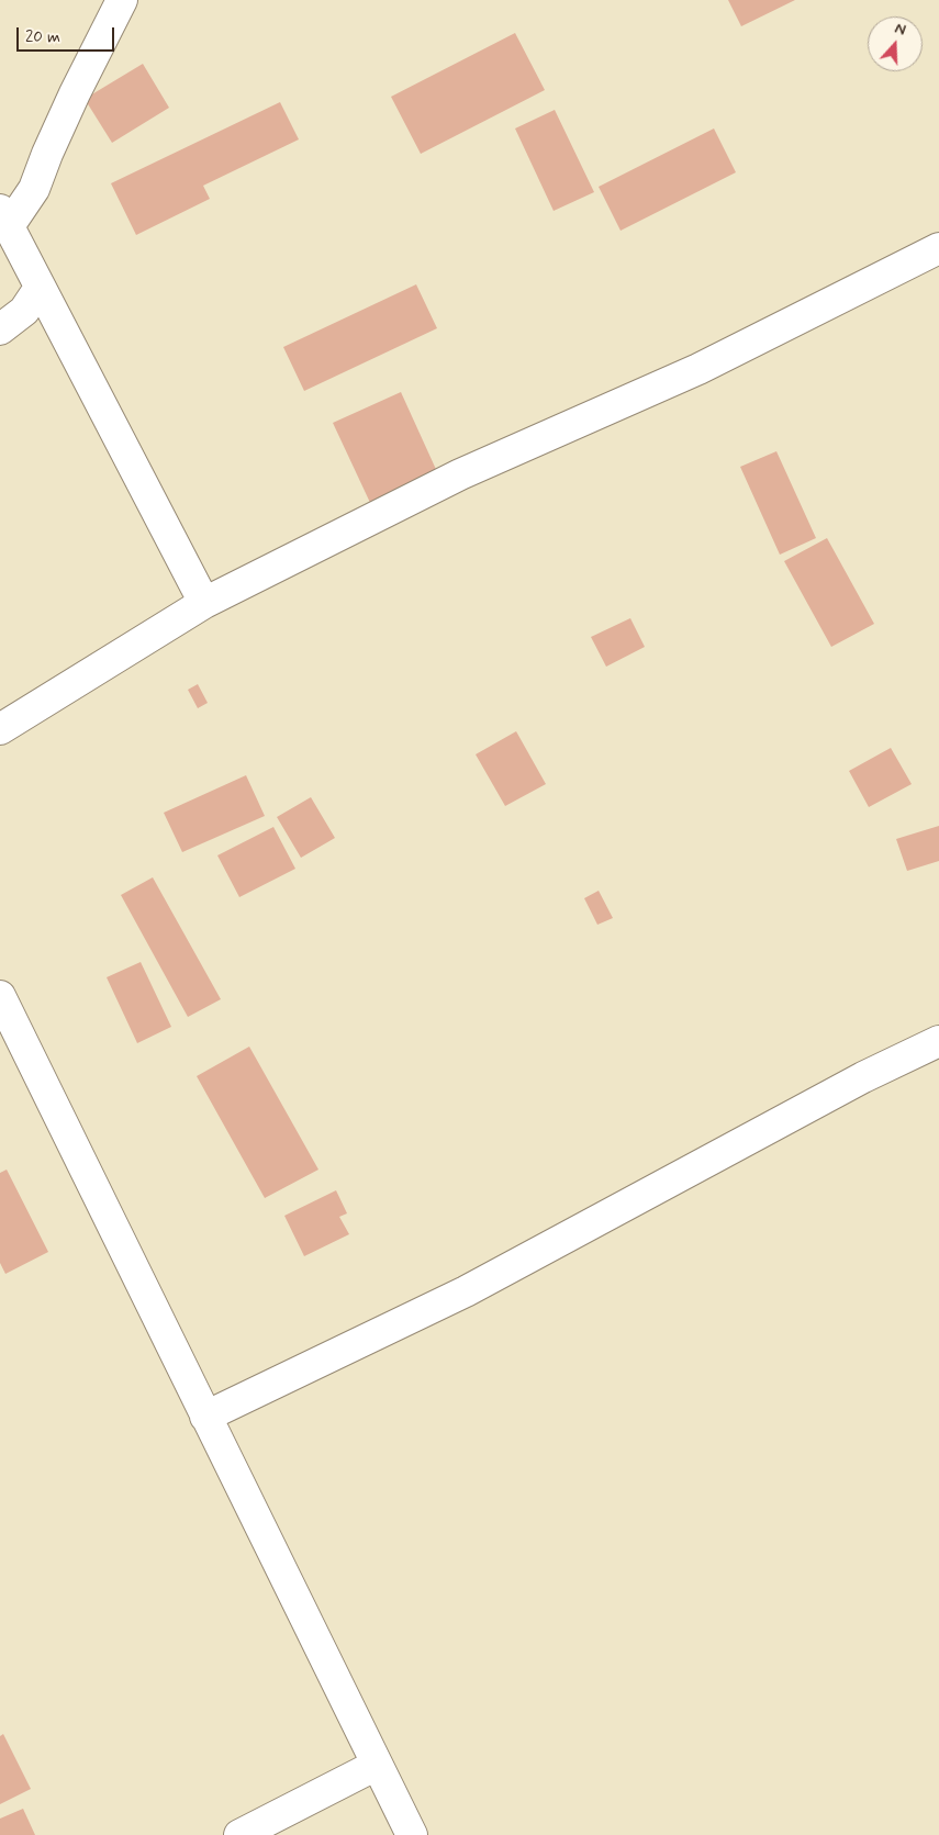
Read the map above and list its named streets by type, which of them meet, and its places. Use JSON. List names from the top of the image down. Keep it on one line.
{"scale_bar":"20 m","north":"top"}
